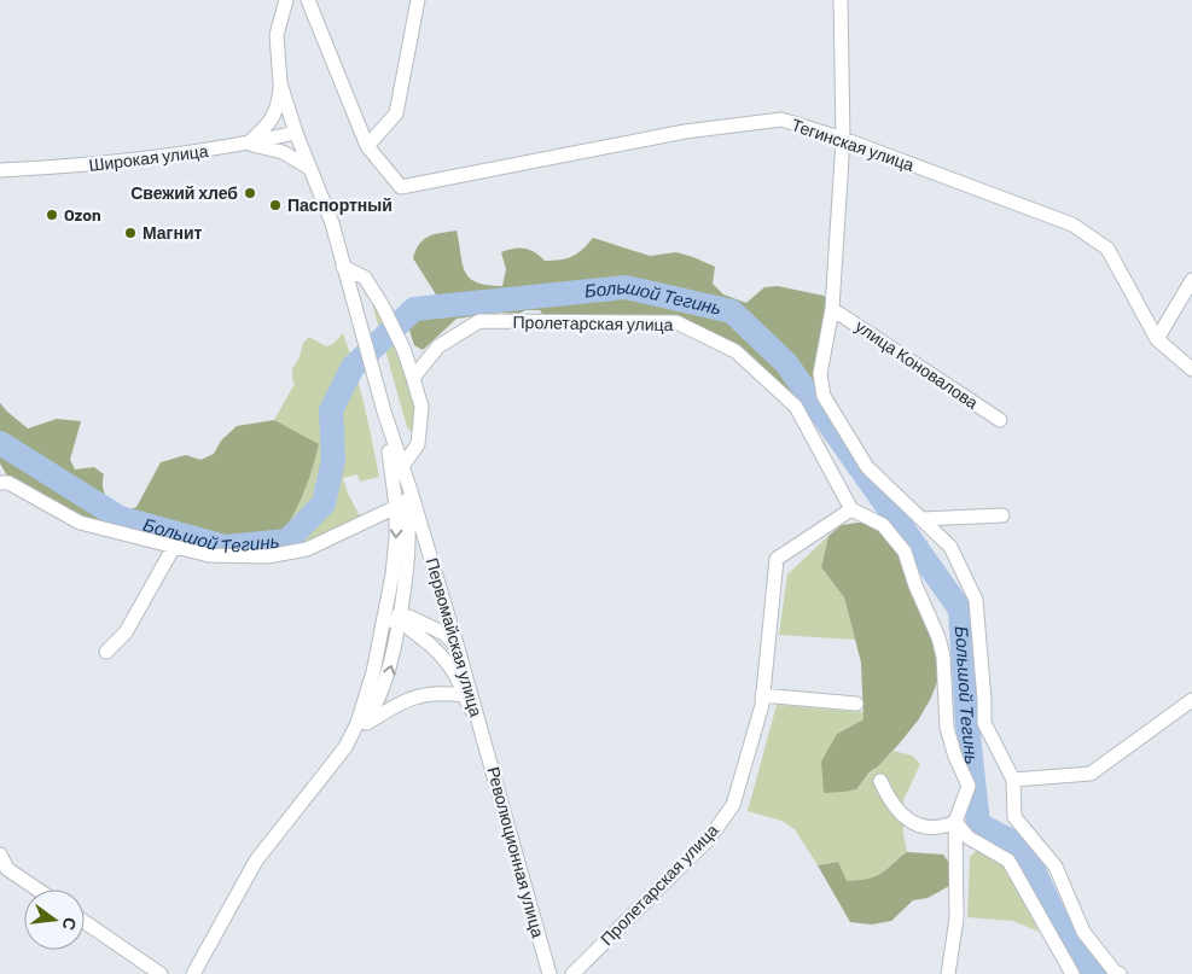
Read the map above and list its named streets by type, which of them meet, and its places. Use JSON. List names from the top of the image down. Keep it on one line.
{"streets":{"street":["Тегинская улица","Широкая улица","Пролетарская улица","улица Коновалова","Первомайская улица","Революционная улица"]},"crossings":[["Тегинская улица","улица Коновалова"],["Широкая улица","Первомайская улица"],["Первомайская улица","Революционная улица"]],"water":["Большой Тегинь"],"places":["Свежий хлеб","Паспортный","Ozon","Магнит"],"north":"right"}
